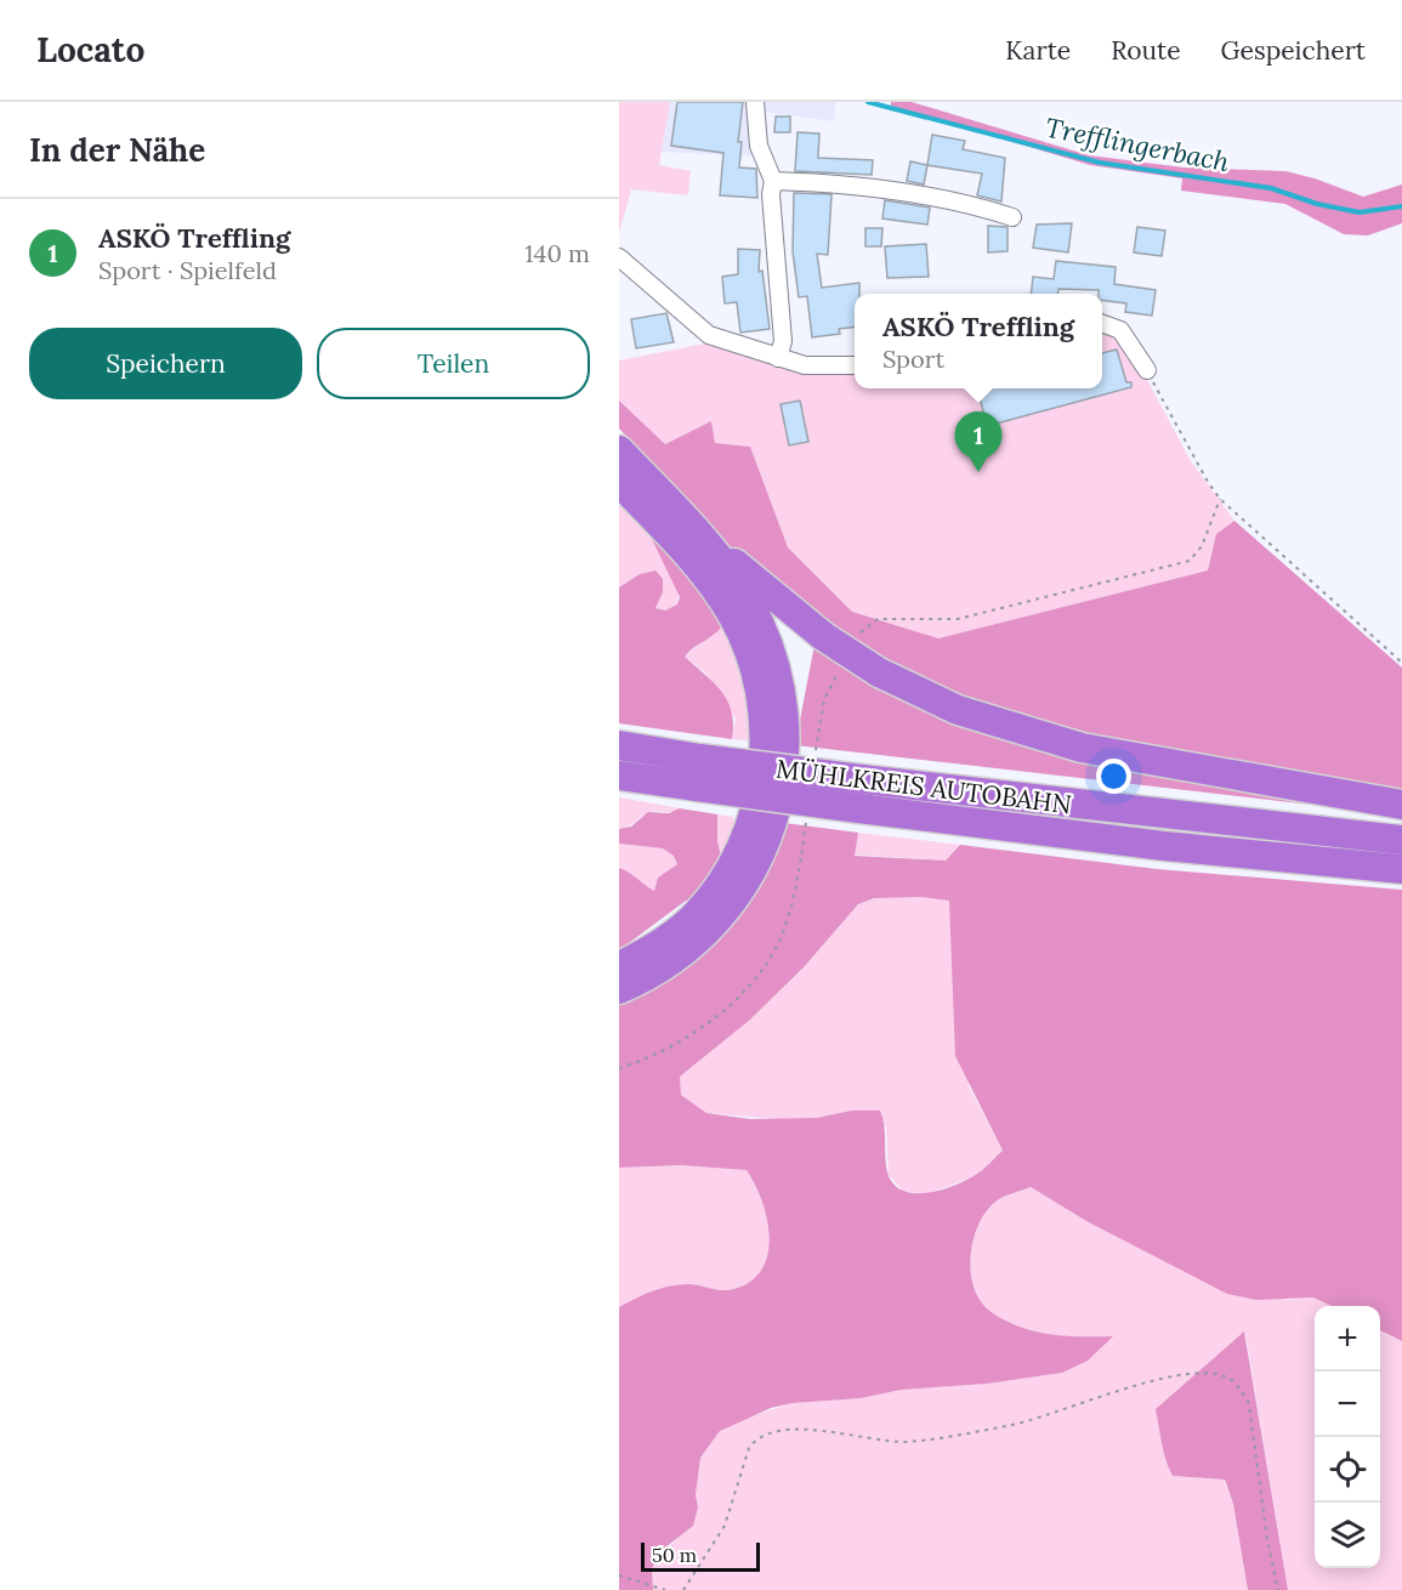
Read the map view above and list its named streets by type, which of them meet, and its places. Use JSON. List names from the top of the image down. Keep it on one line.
{"streets":{"highway":["MÜHLKREIS AUTOBAHN"]},"water":["Trefflingerbach"],"scale_bar":"50 m","page":{"header":"Locato","nav":["Karte","Route","Gespeichert"],"heading":"In der Nähe","list":[{"mark":"1","name":"ASKÖ Treffling","note":"Sport · Spielfeld","value":"140 m"}],"popup":["ASKÖ Treffling","Sport"],"buttons":["Speichern","Teilen"],"pins":"1","map_buttons":["+","−"],"scale":"50 m"}}
